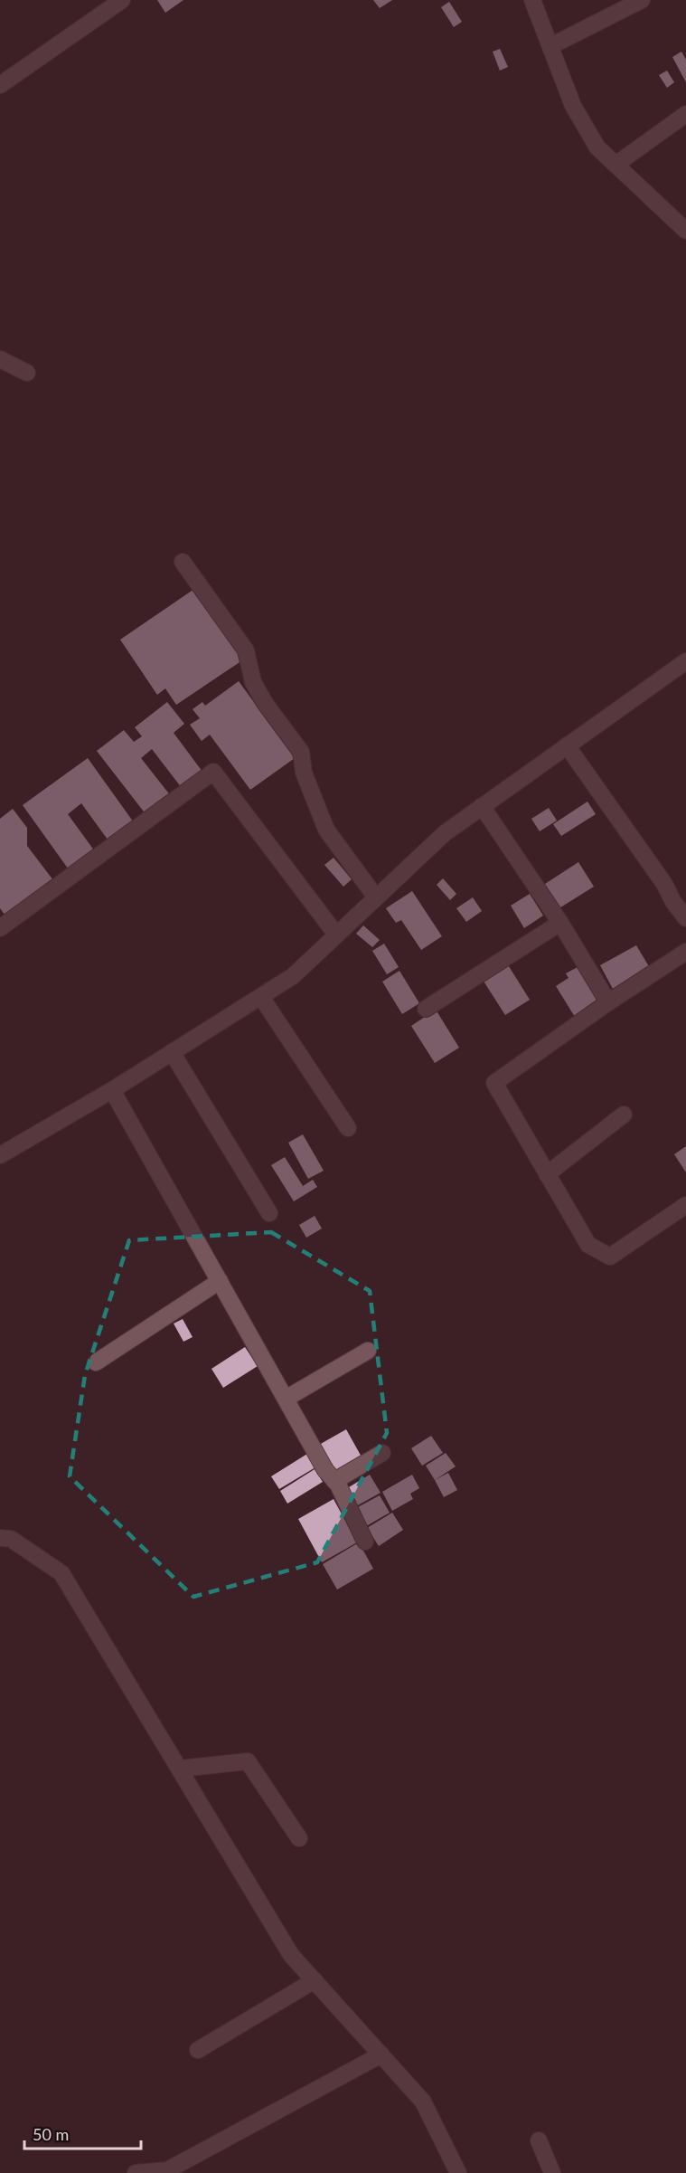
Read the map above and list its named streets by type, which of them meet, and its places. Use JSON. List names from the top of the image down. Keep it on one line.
{"scale_bar":"50 m"}
